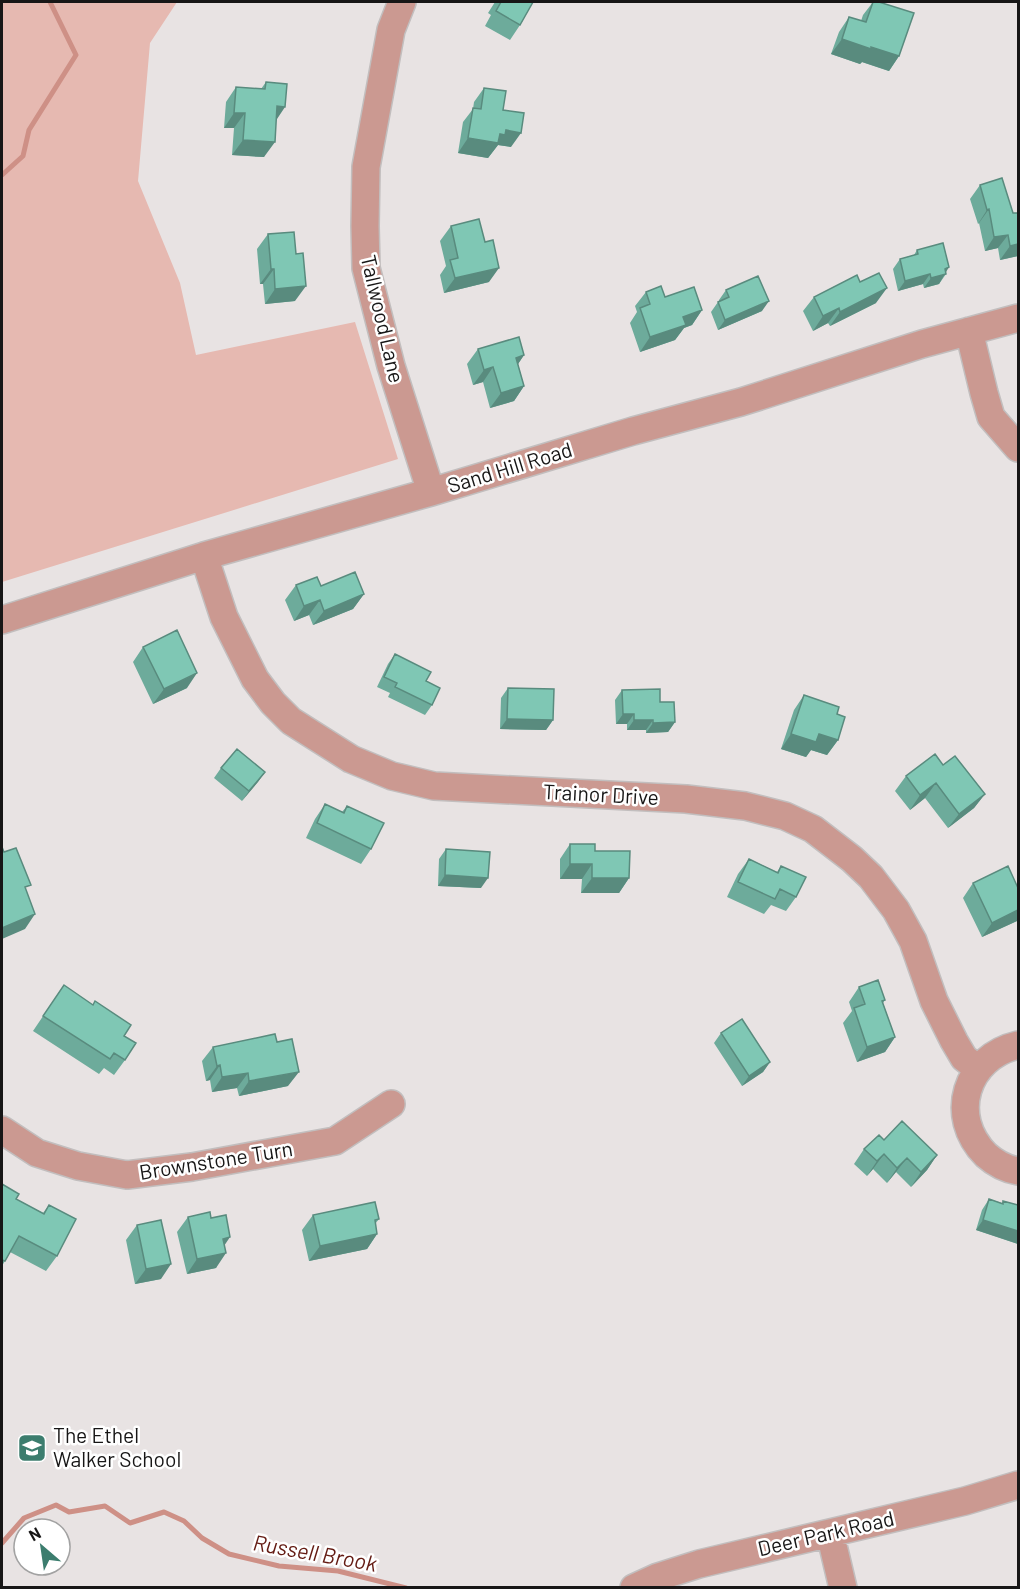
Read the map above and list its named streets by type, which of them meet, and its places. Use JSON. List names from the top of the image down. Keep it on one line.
{"streets":{"street":["Tallwood Lane","Sand Hill Road","Trainor Drive","Brownstone Turn","Deer Park Road"]},"crossings":[["Tallwood Lane","Sand Hill Road"],["Sand Hill Road","Trainor Drive"]],"water":["Russell Brook"],"places":{"school or university":["The Ethel Walker School"]},"north":"top left"}
